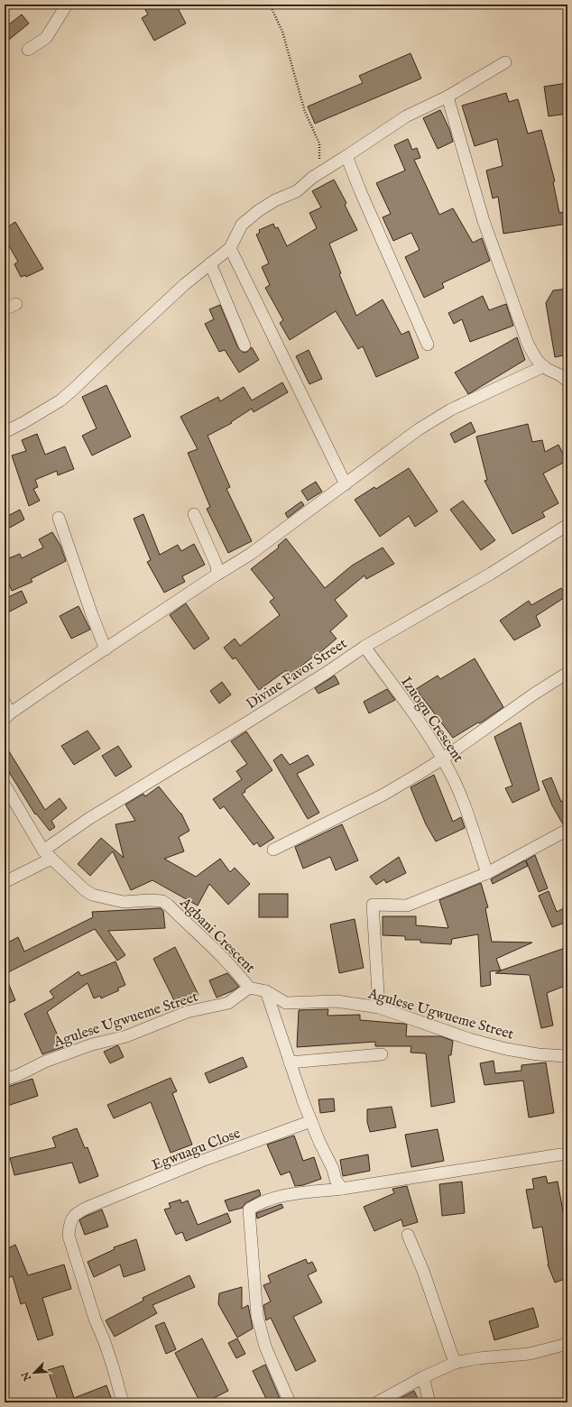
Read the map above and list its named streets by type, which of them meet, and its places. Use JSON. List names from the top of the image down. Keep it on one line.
{"streets":{"street":["Divine Favor Street","Izuogu Crescent","Agbani Crescent","Agulese Ugwueme Street","Egwuagu Close"]},"crossings":[["Divine Favor Street","Izuogu Crescent"],["Divine Favor Street","Agbani Crescent"],["Agbani Crescent","Agulese Ugwueme Street"]],"north":"bottom left"}
